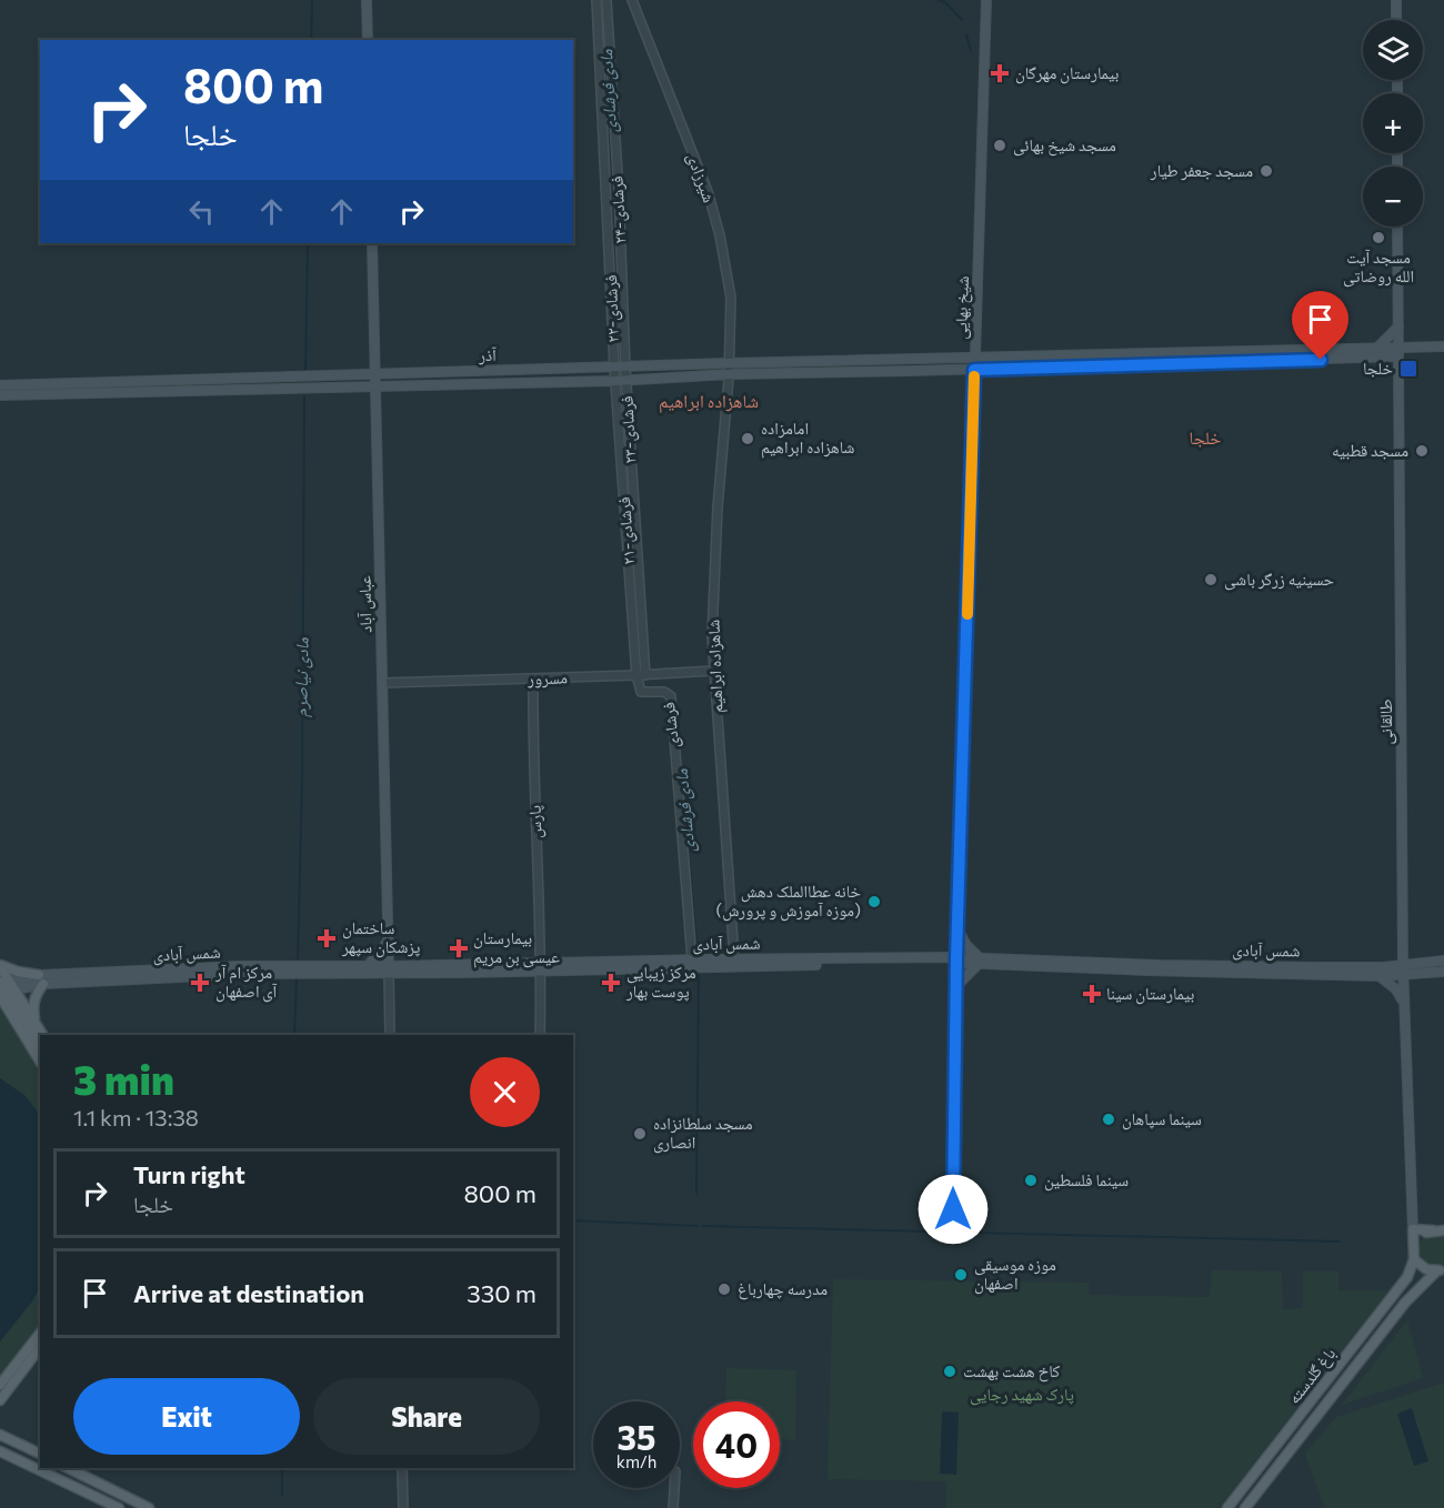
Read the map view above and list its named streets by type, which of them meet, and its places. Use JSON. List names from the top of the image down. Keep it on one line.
{"streets":{"main road":["شیخ بهایی","آذر","عباس آباد","طالقانی","شمس آبادی","باغ گلدسته"],"street":["شیرزادی","۲۴-فرشادی","۲۲-فرشادی","۲۳-فرشادی","۲۱-فرشادی","شاهزاده ابراهیم","مسرور","فرشادی","پارس"]},"crossings":[["شیرزادی","آذر"],["شیرزادی","شاهزاده ابراهیم"],["۲۴-فرشادی","۲۲-فرشادی"],["۲۴-فرشادی","آذر"],["۲۴-فرشادی","۲۳-فرشادی"],["شیخ بهایی","آذر"],["شیخ بهایی","شمس آبادی"],["۲۲-فرشادی","آذر"],["۲۲-فرشادی","۲۱-فرشادی"],["آذر","۲۳-فرشادی"],["آذر","۲۱-فرشادی"],["آذر","عباس آباد"],["آذر","شاهزاده ابراهیم"],["۲۳-فرشادی","۲۱-فرشادی"],["۲۳-فرشادی","مسرور"],["۲۳-فرشادی","فرشادی"],["۲۱-فرشادی","مسرور"],["۲۱-فرشادی","فرشادی"],["عباس آباد","مسرور"],["عباس آباد","شمس آبادی"],["شاهزاده ابراهیم","مسرور"],["شاهزاده ابراهیم","شمس آبادی"],["مسرور","فرشادی"],["مسرور","پارس"],["طالقانی","شمس آبادی"],["فرشادی","شمس آبادی"],["پارس","شمس آبادی"]],"districts":["شاهزاده ابراهیم","خلجا"],"water":["مادی فرشادی","مادی نیاصرم"],"parks":["پارک شهید رجایی"],"places":{"health":["بیمارستان مهرگان","ساختمان پزشکان سپهر","بیمارستان عیسی بن مریم","مرکز ام آر آی اصفهان","مرکز زیبایی پوست بهار","بیمارستان سینا"],"other":["مسجد شیخ بهائی","مسجد جعفر طیار","مسجد آیت الله روضاتی","امامزاده شاهزاده ابراهیم","مسجد قطبیه","حسینیه زرگر باشی","خانه عطاالملک دهش (موزه آموزش و پرورش)","سینما سپاهان","مسجد سلطانزاده انصاری","سینما فلسطین","موزه موسیقی اصفهان","مدرسه چهارباغ","کاخ هشت بهشت"],"transit":["خلجا"]},"page":{"map_buttons":["+","−"],"turn":["800 m","خلجا"],"heading":["3 min","1.1 km · 13:38"],"list":[{"name":"Turn right","note":"خلجا","value":"800 m"},{"name":"Arrive at destination","value":"330 m"}],"buttons":["Exit","Share"],"speed":"35 km/h","limit":"40"}}
